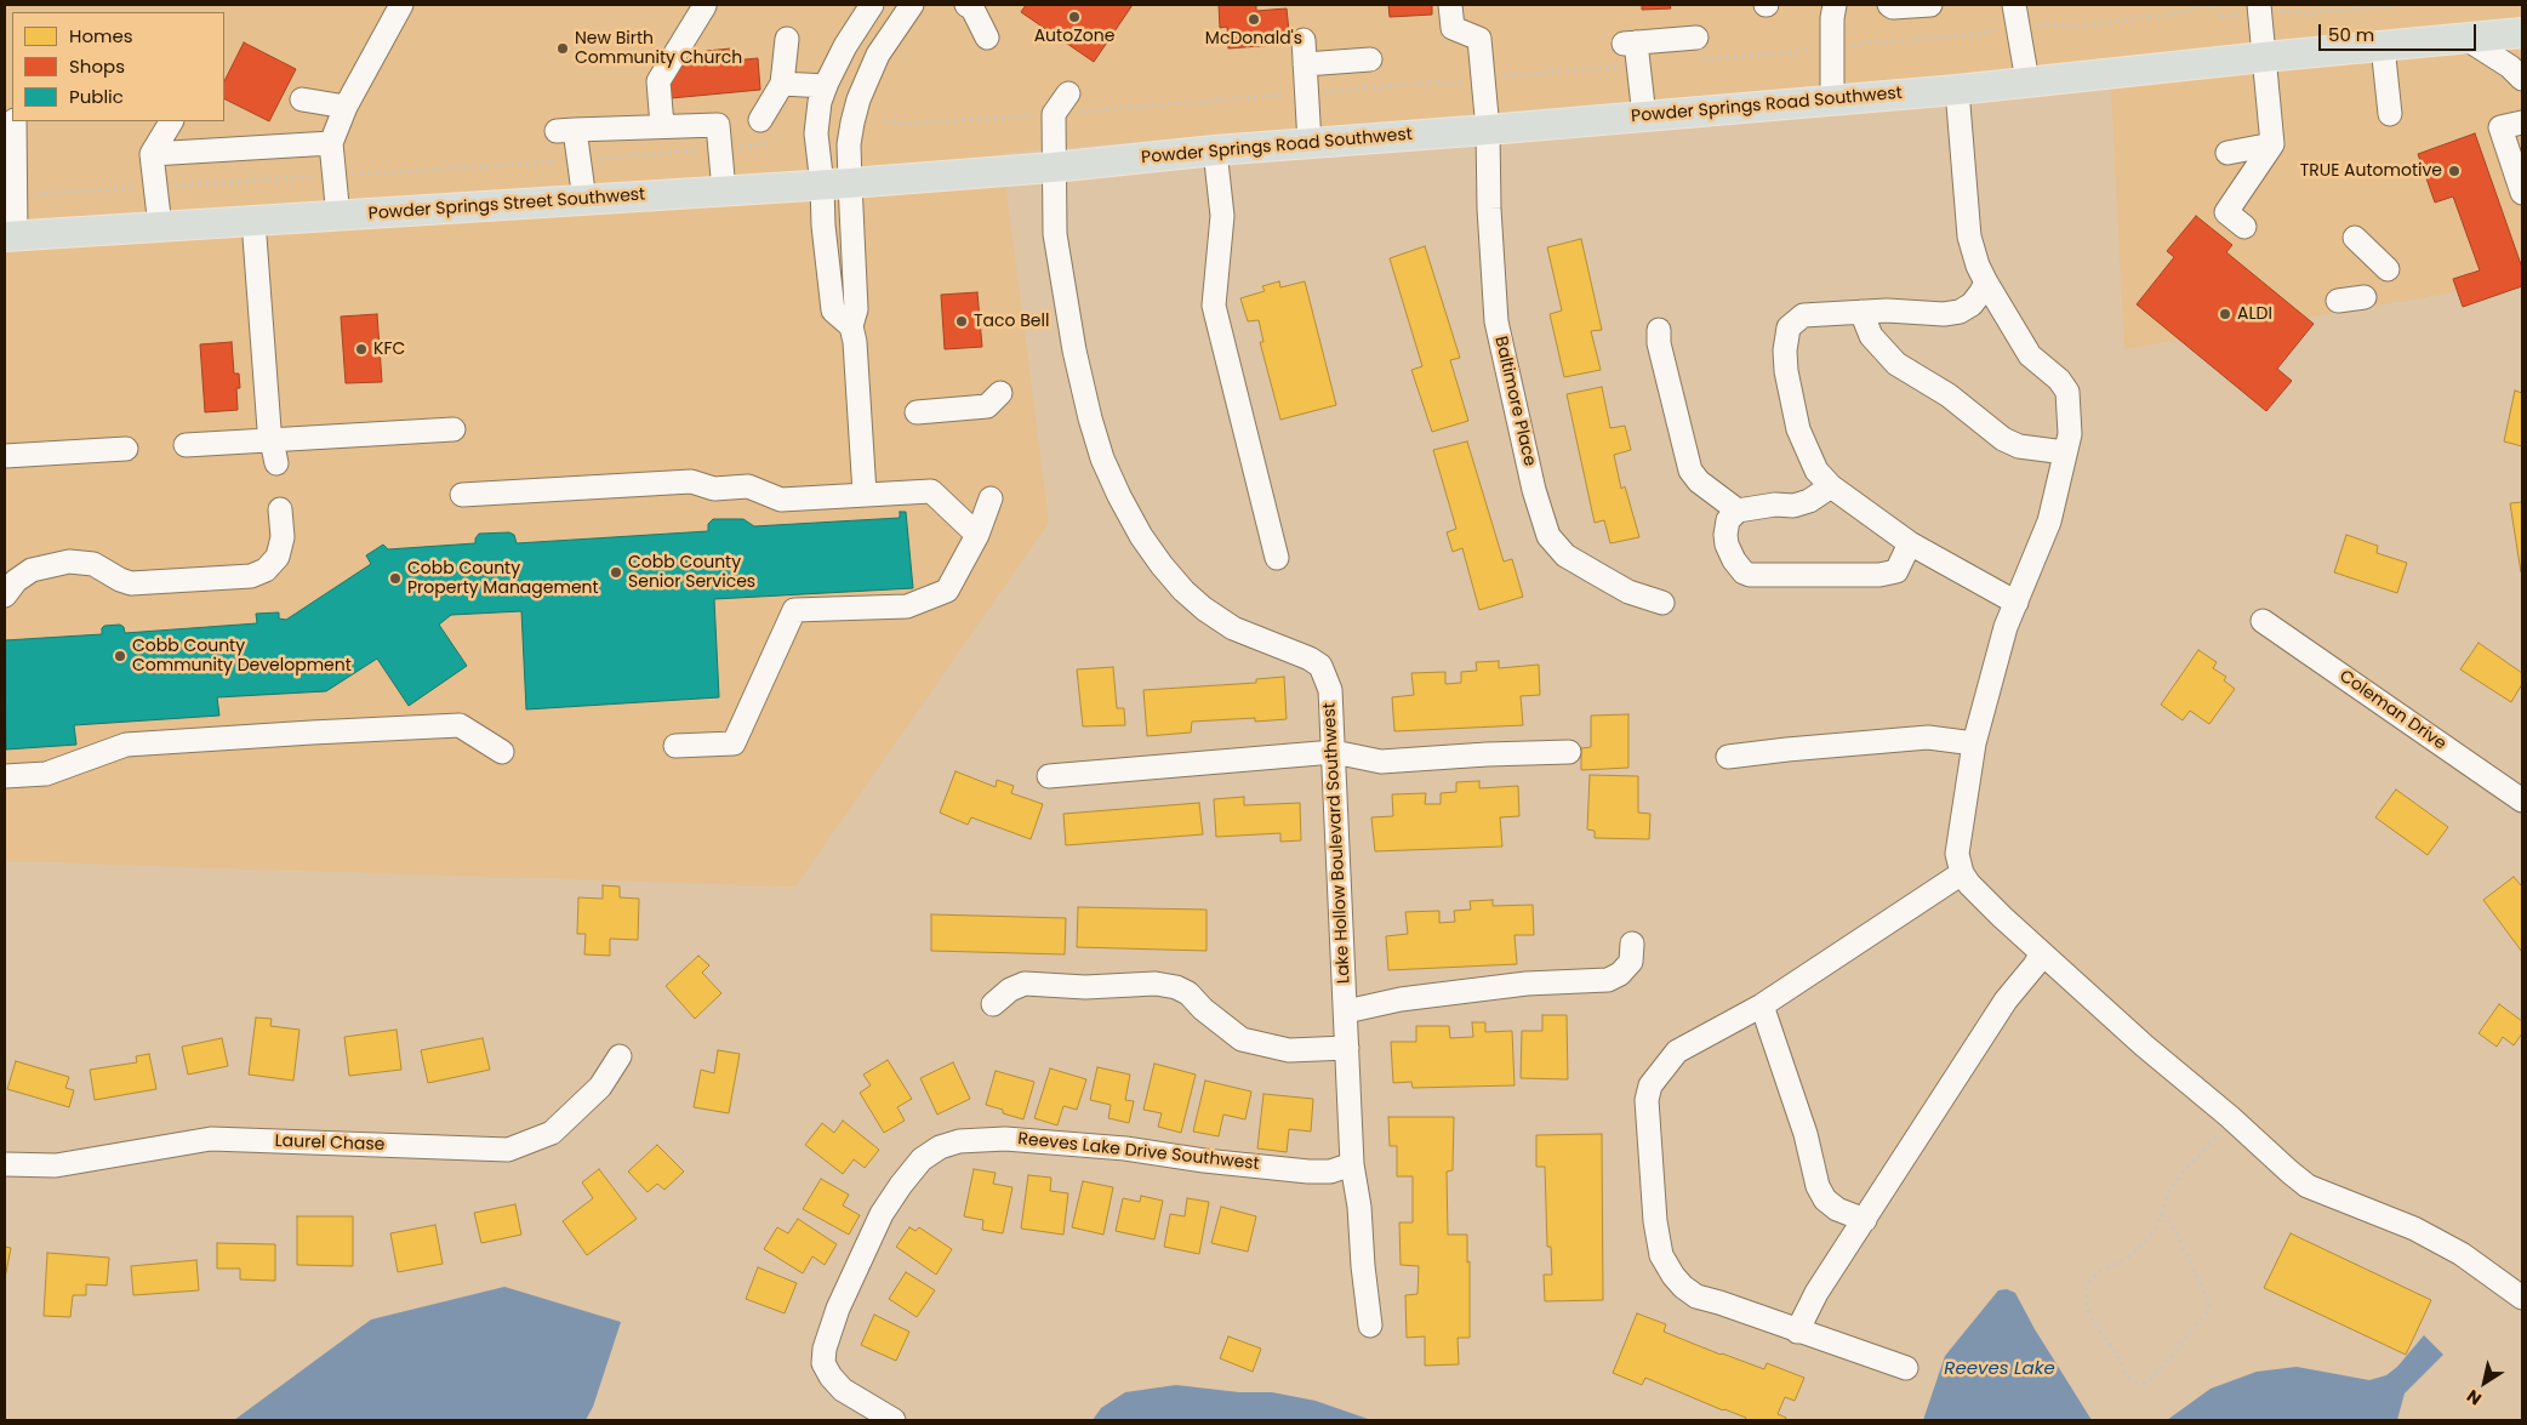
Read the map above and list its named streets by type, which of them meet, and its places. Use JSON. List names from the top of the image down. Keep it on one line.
{"streets":{"main road":["Powder Springs Road Southwest","Powder Springs Street Southwest"],"street":["Baltimore Place","Coleman Drive","Lake Hollow Boulevard Southwest","Laurel Chase","Reeves Lake Drive Southwest"]},"crossings":[["Powder Springs Road Southwest","Powder Springs Street Southwest"],["Powder Springs Road Southwest","Baltimore Place"],["Powder Springs Road Southwest","Lake Hollow Boulevard Southwest"],["Lake Hollow Boulevard Southwest","Reeves Lake Drive Southwest"]],"water":["Reeves Lake"],"places":["AutoZone","McDonald's","New Birth Community Church","TRUE Automotive","ALDI","Taco Bell","KFC","Cobb County Senior Services","Cobb County Property Management","Cobb County Community Development"],"legend":["Homes","Shops","Public"],"scale_bar":"50 m","north":"bottom left"}
